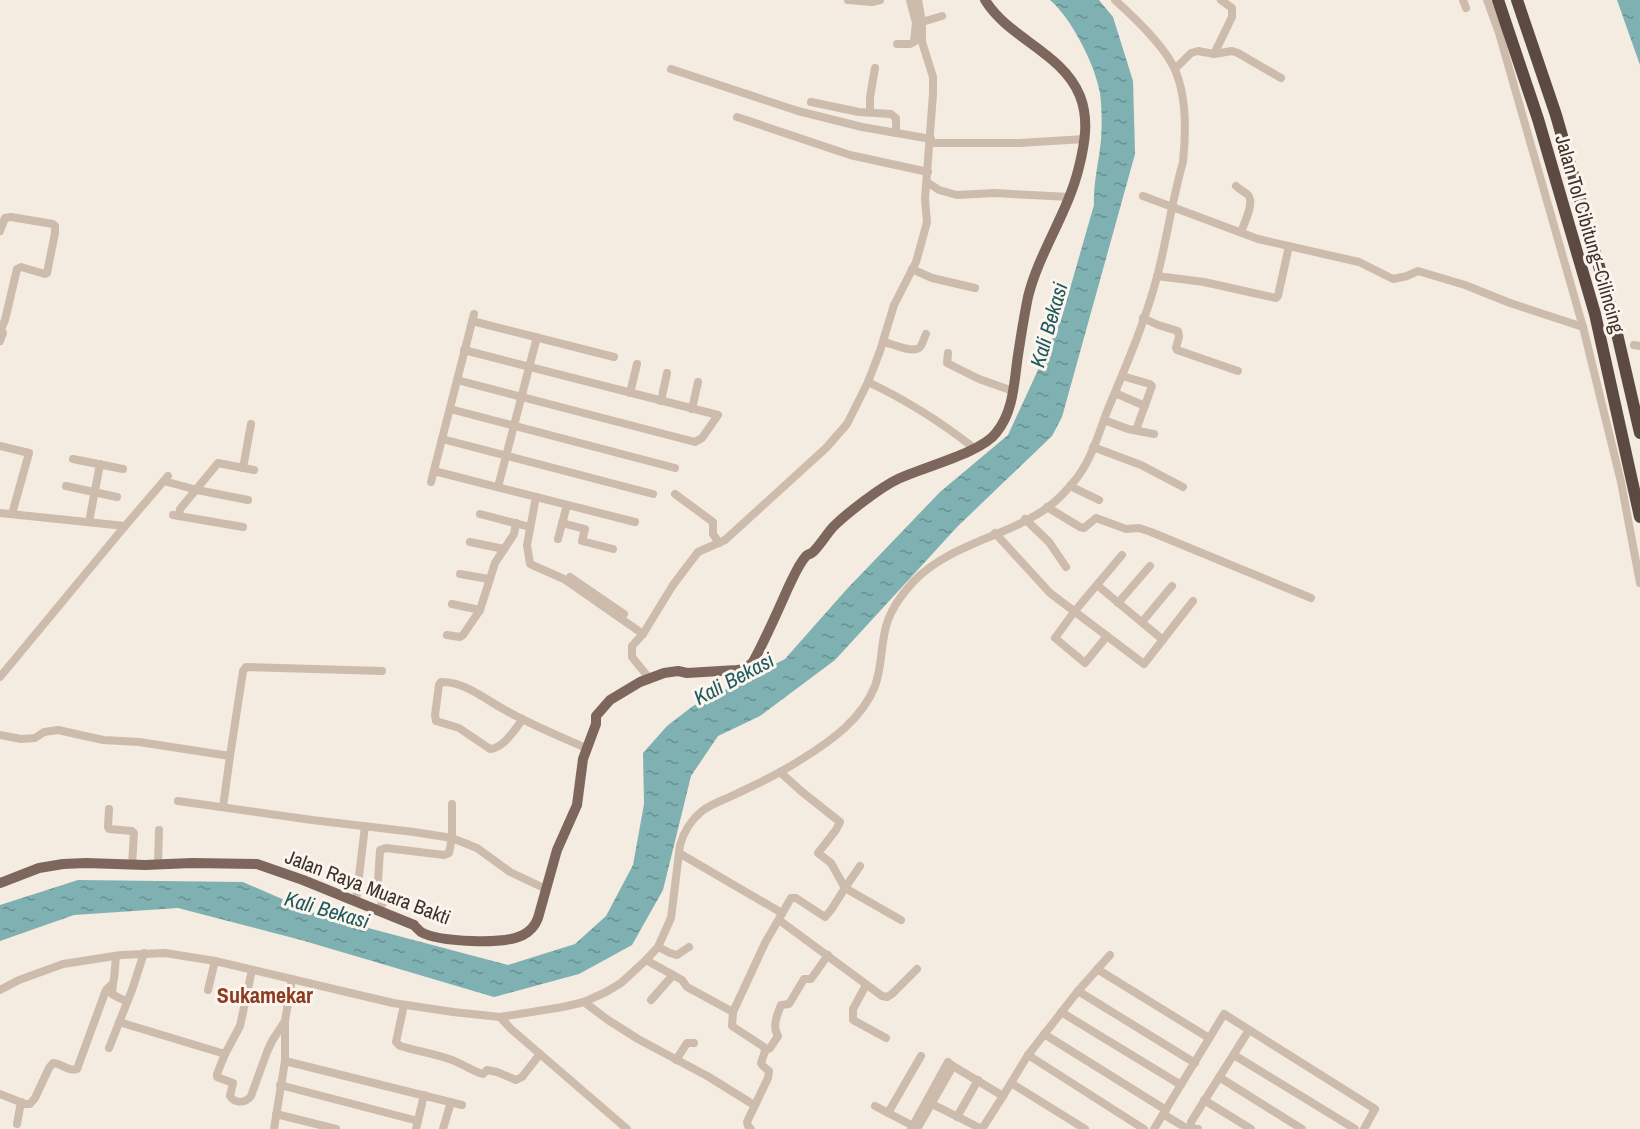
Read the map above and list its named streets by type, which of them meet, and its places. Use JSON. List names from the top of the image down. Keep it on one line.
{"streets":{"highway":["Jalan Tol Cibitung–Cilincing"],"main road":["Jalan Raya Muara Bakti"]},"districts":["Sukamekar"],"water":["Kali Bekasi"]}
